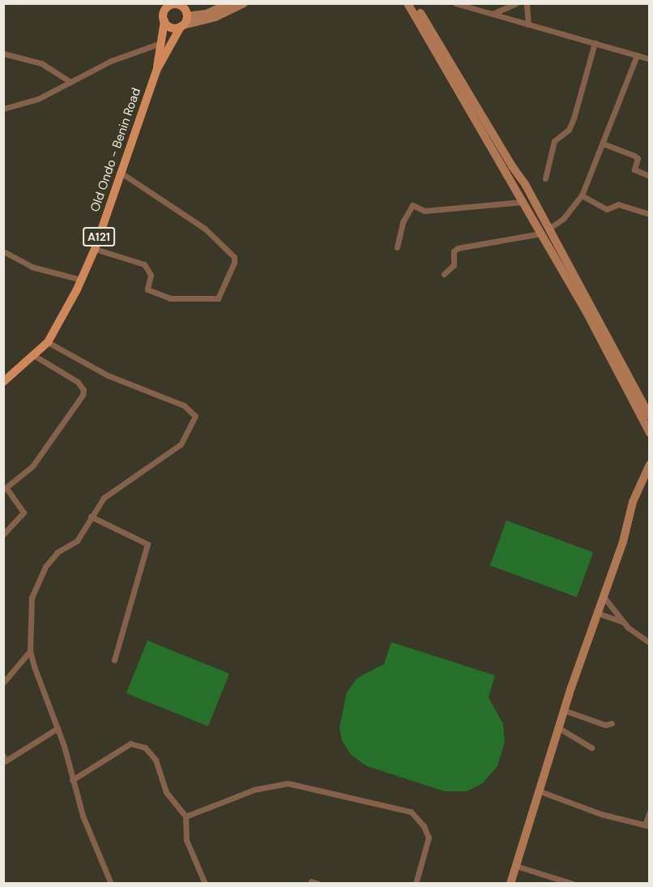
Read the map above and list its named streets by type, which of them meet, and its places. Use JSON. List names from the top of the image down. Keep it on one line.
{"streets":{"main road":["Old Ondo - Benin Road","A121"]}}
